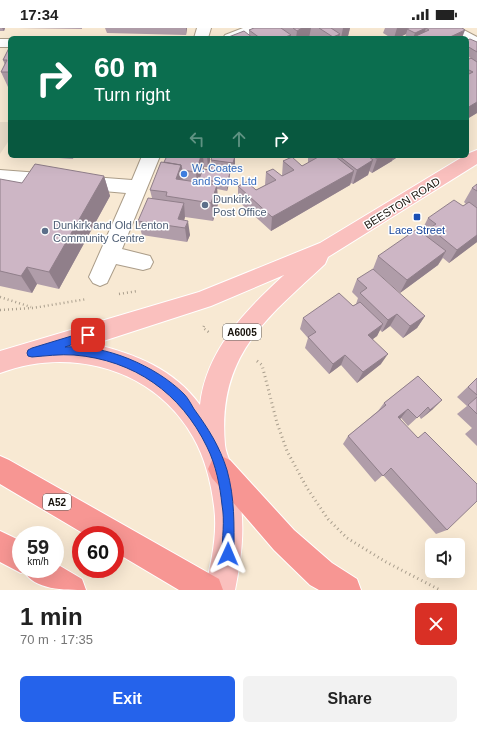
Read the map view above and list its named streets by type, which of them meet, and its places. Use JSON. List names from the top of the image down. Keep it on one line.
{"streets":{"highway":["A52"],"main road":["BEESTON ROAD","A6005"]},"crossings":[["BEESTON ROAD","A6005"]],"places":{"other":["W. Coates and Sons Ltd","Dunkirk Post Office","Dunkirk and Old Lenton Community Centre"],"transit":["Lace Street"]},"page":{"status":"17:34","turn":["60 m","Turn right"],"speed":"59 km/h","limit":"60","heading":["1 min","70 m · 17:35"],"buttons":["Exit","Share"]}}
